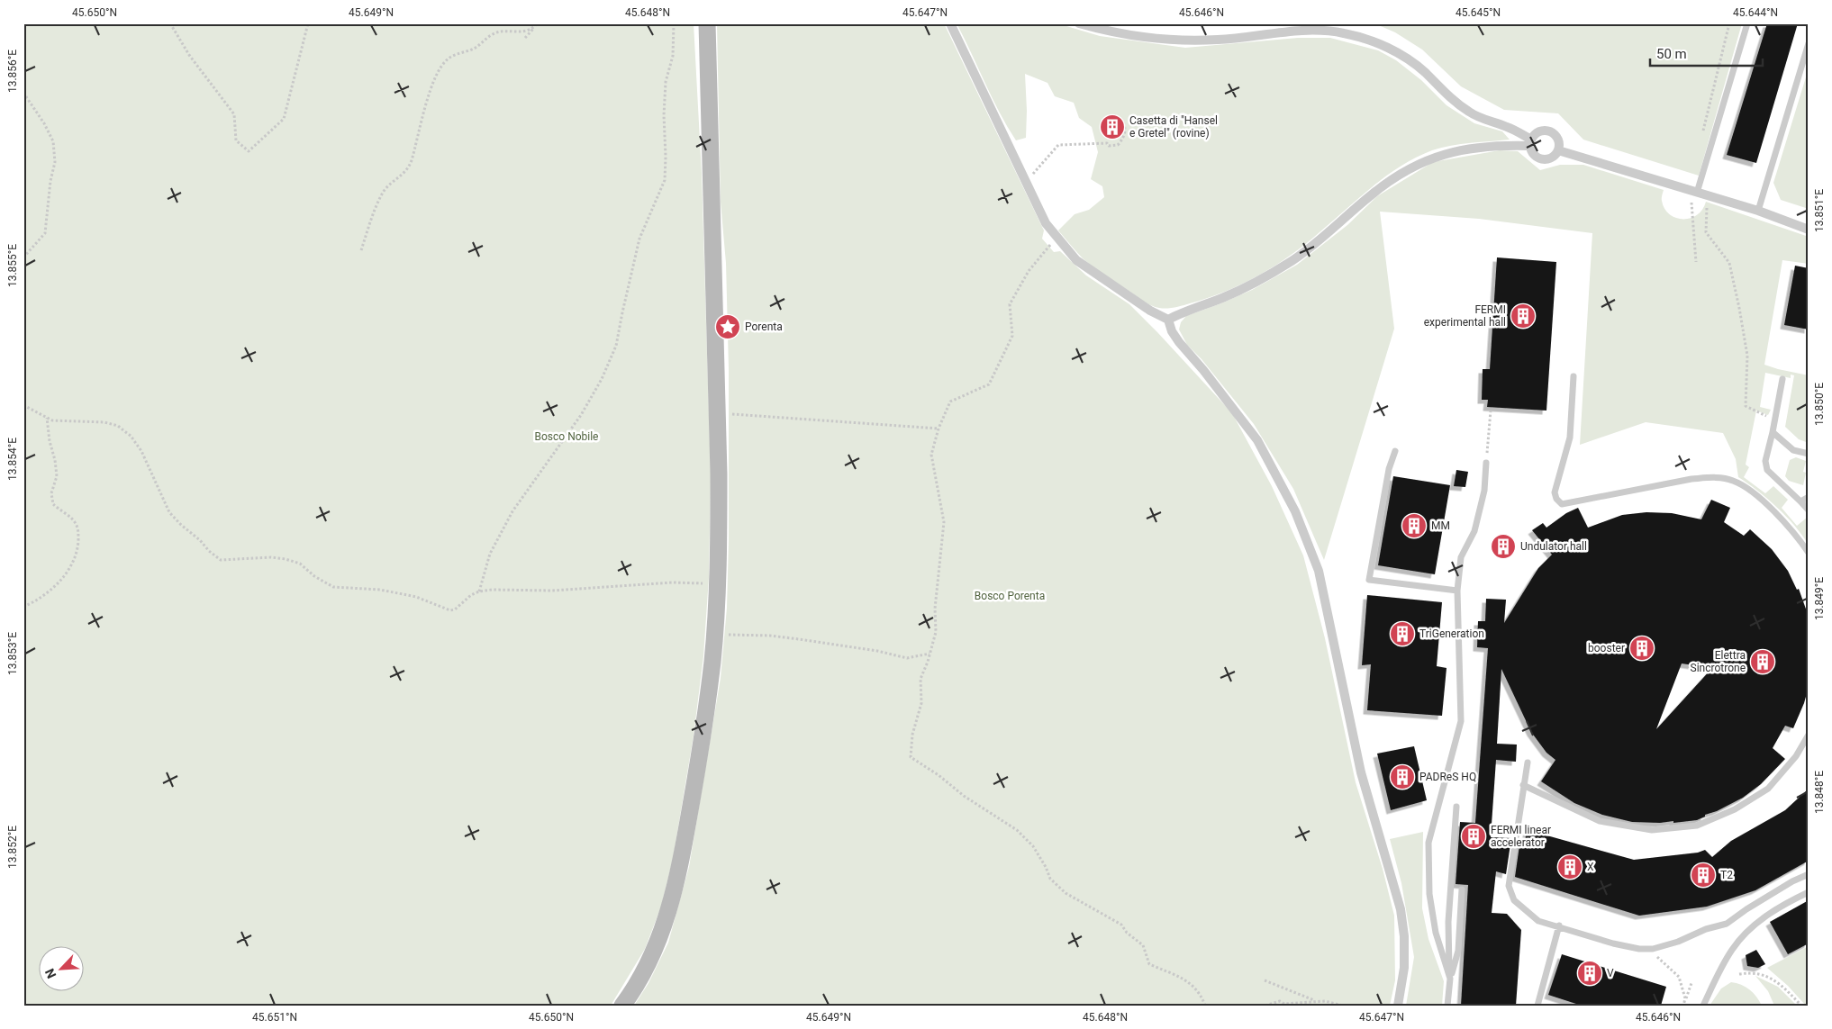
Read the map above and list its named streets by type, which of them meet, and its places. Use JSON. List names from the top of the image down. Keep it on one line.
{"parks":["Bosco Nobile","Bosco Porenta"],"places":{"building":["Casetta di \"Hansel e Gretel\" (rovine)","FERMI experimental hall","MM","Undulator hall","TriGeneration","booster","Elettra Sincrotrone","PADReS HQ","FERMI linear accelerator","X","T2","V"],"place":["Porenta"]},"scale_bar":"50 m","north":"bottom left","coordinates":["45.650°N","45.649°N","45.648°N","45.647°N","45.646°N","45.645°N","45.644°N","13.856°E","13.851°E","13.855°E","13.850°E","13.854°E","13.849°E","13.853°E","13.848°E","13.852°E","45.651°N"]}
